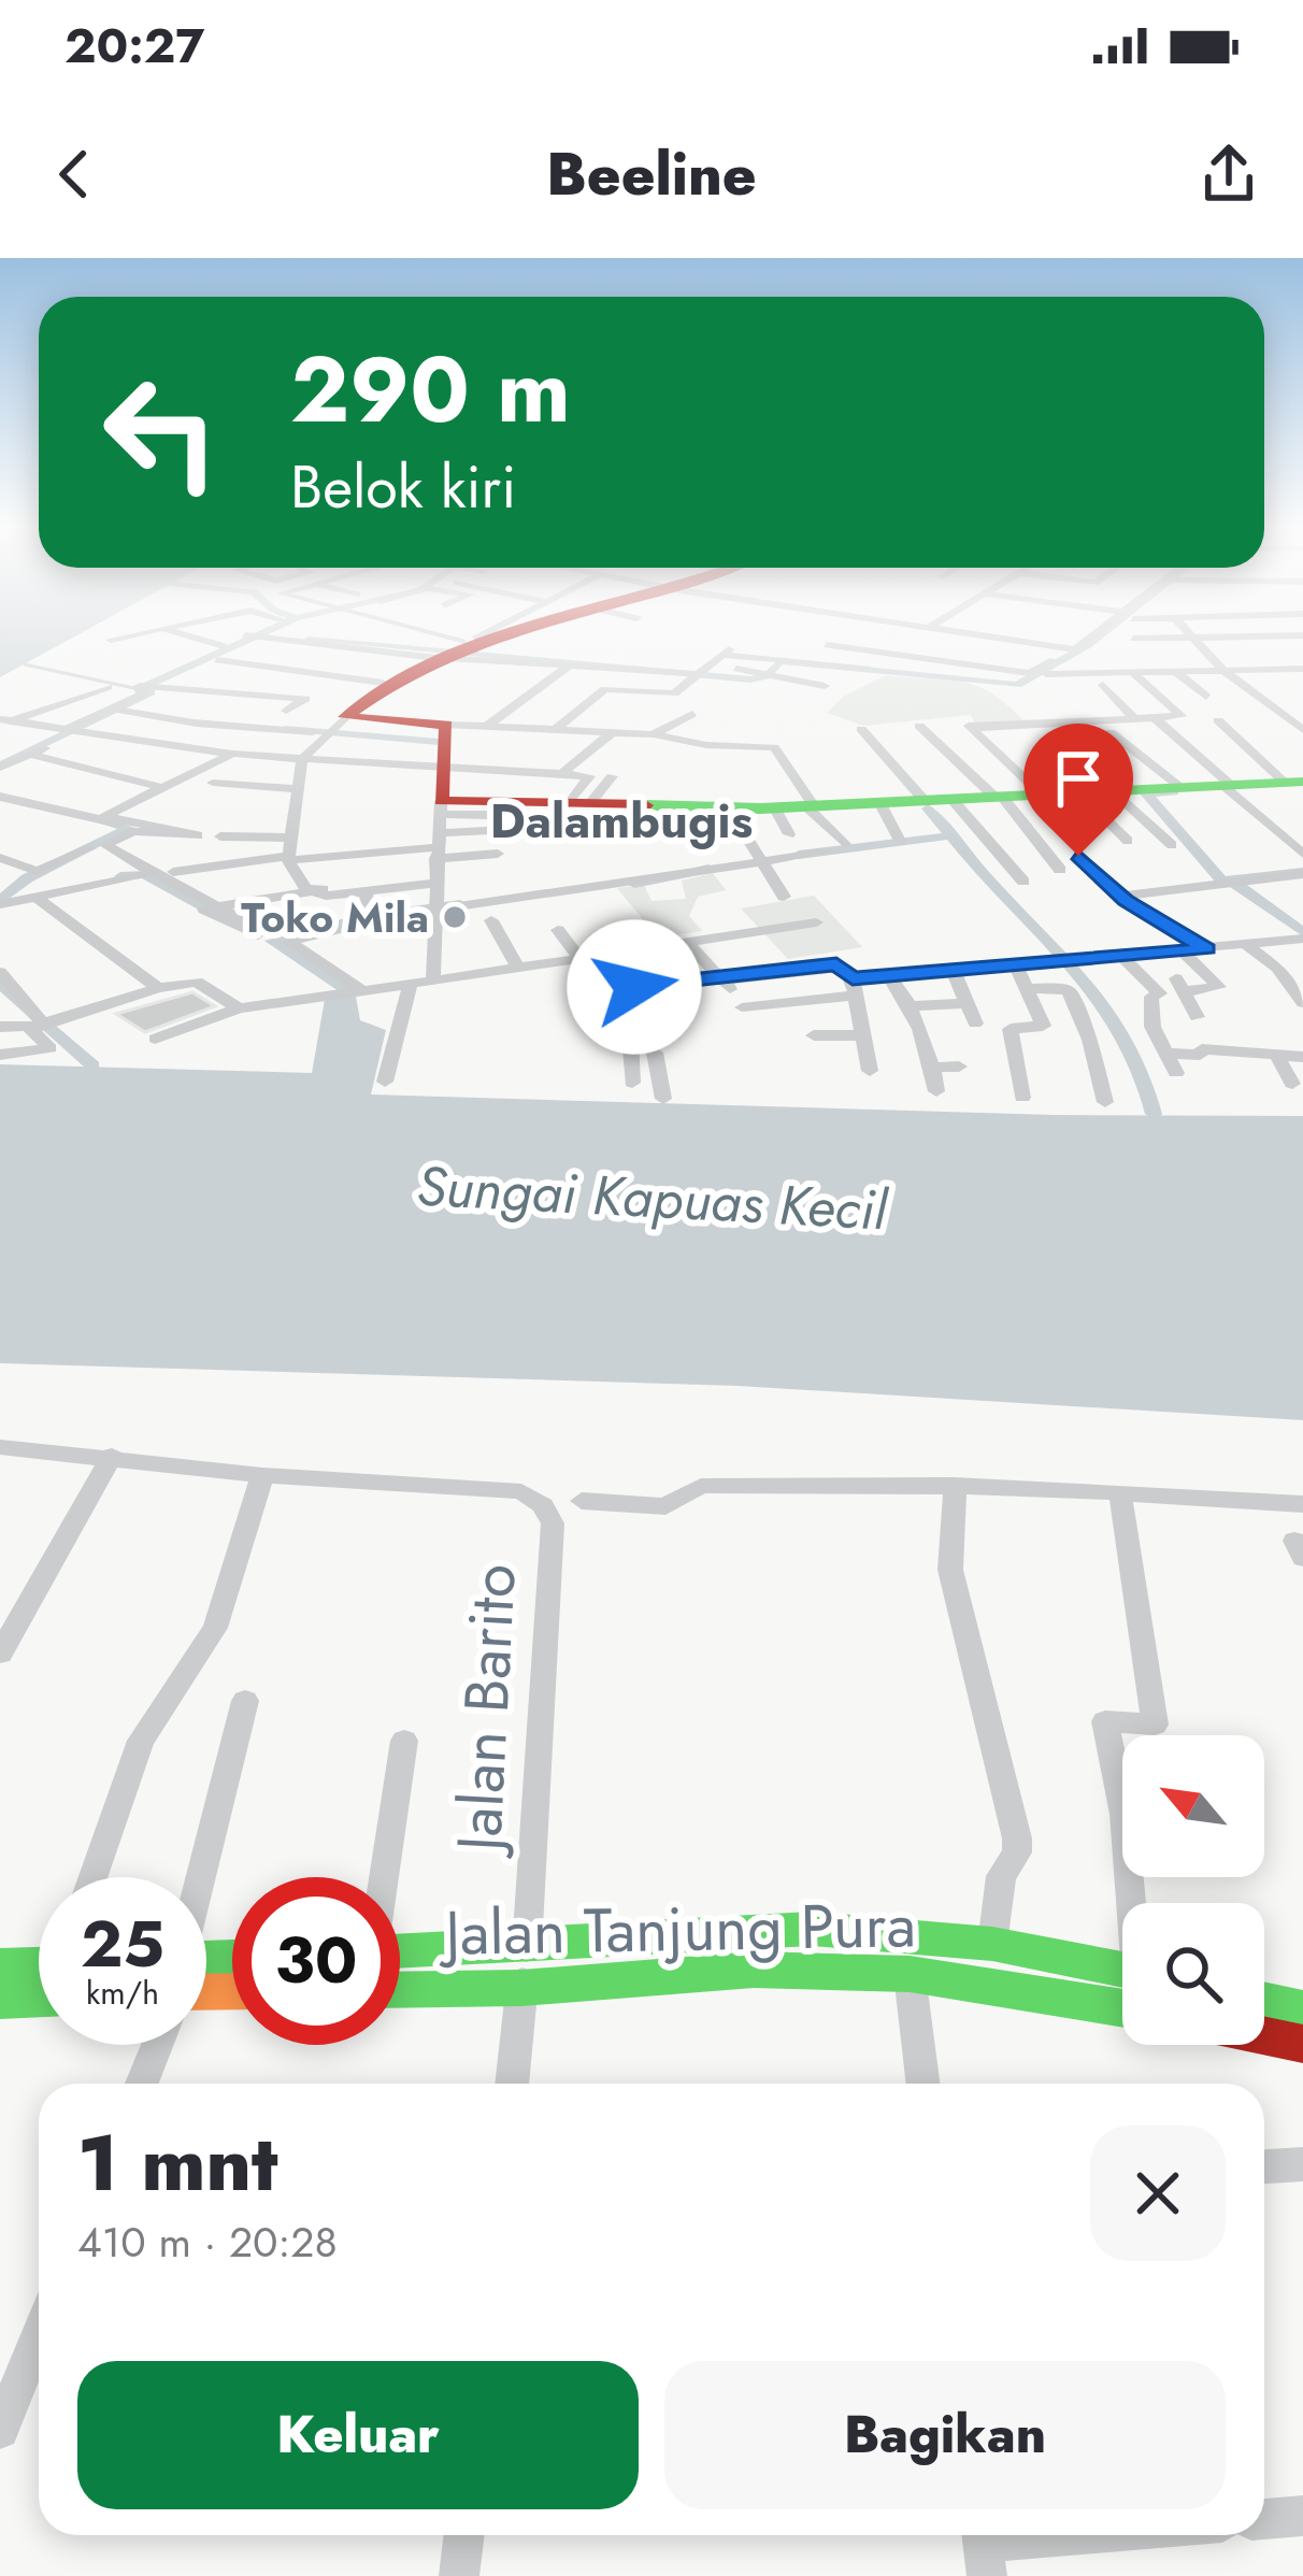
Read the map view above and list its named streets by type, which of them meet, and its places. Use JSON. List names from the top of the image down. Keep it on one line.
{"streets":{"main road":["Jalan Tanjung Pura"],"street":["Jalan Barito"]},"crossings":[["Jalan Barito","Jalan Tanjung Pura"]],"districts":["Dalambugis"],"water":["Sungai Kapuas Kecil"],"places":["Toko Mila"],"north":"top left","page":{"status":"20:27","header":"Beeline","turn":["290 m","Belok kiri"],"speed":"25 km/h","limit":"30","heading":["1 mnt","410 m · 20:28"],"buttons":["Keluar","Bagikan"]}}
